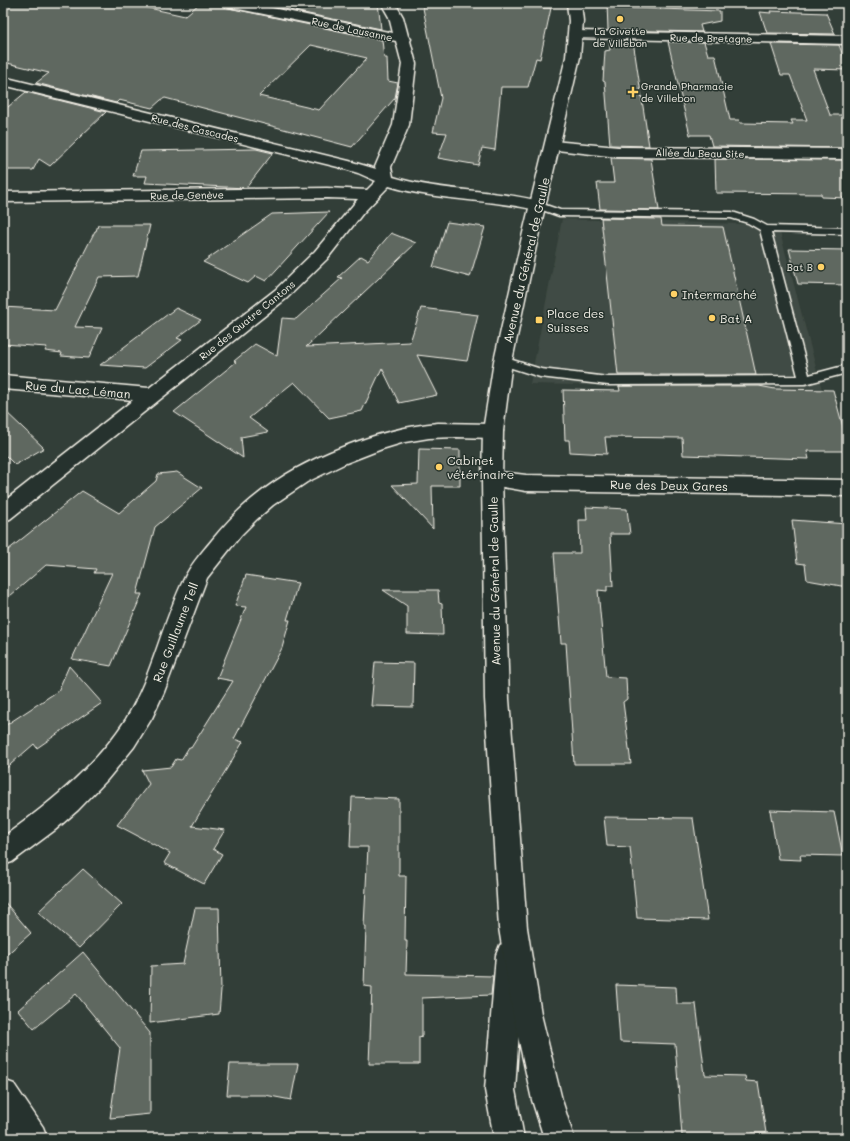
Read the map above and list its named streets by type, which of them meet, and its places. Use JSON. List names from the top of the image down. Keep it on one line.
{"streets":{"street":["Rue de Lausanne","Rue de Bretagne","Rue des Cascades","Allée du Beau Site","Rue de Genève","Avenue du Général de Gaulle","Rue des Quatre Cantons","Rue du Lac Léman","Rue des Deux Gares","Rue Guillaume Tell"]},"crossings":[["Rue de Bretagne","Avenue du Général de Gaulle"],["Rue des Cascades","Rue des Quatre Cantons"],["Allée du Beau Site","Avenue du Général de Gaulle"],["Rue de Genève","Rue des Quatre Cantons"],["Avenue du Général de Gaulle","Rue des Deux Gares"],["Avenue du Général de Gaulle","Rue Guillaume Tell"],["Rue des Quatre Cantons","Rue du Lac Léman"]],"places":{"other":["La Civette de Villebon","Bat B","Intermarché","Bat A","Cabinet vétérinaire"],"health":["Grande Pharmacie de Villebon"],"transit":["Place des Suisses"]}}
